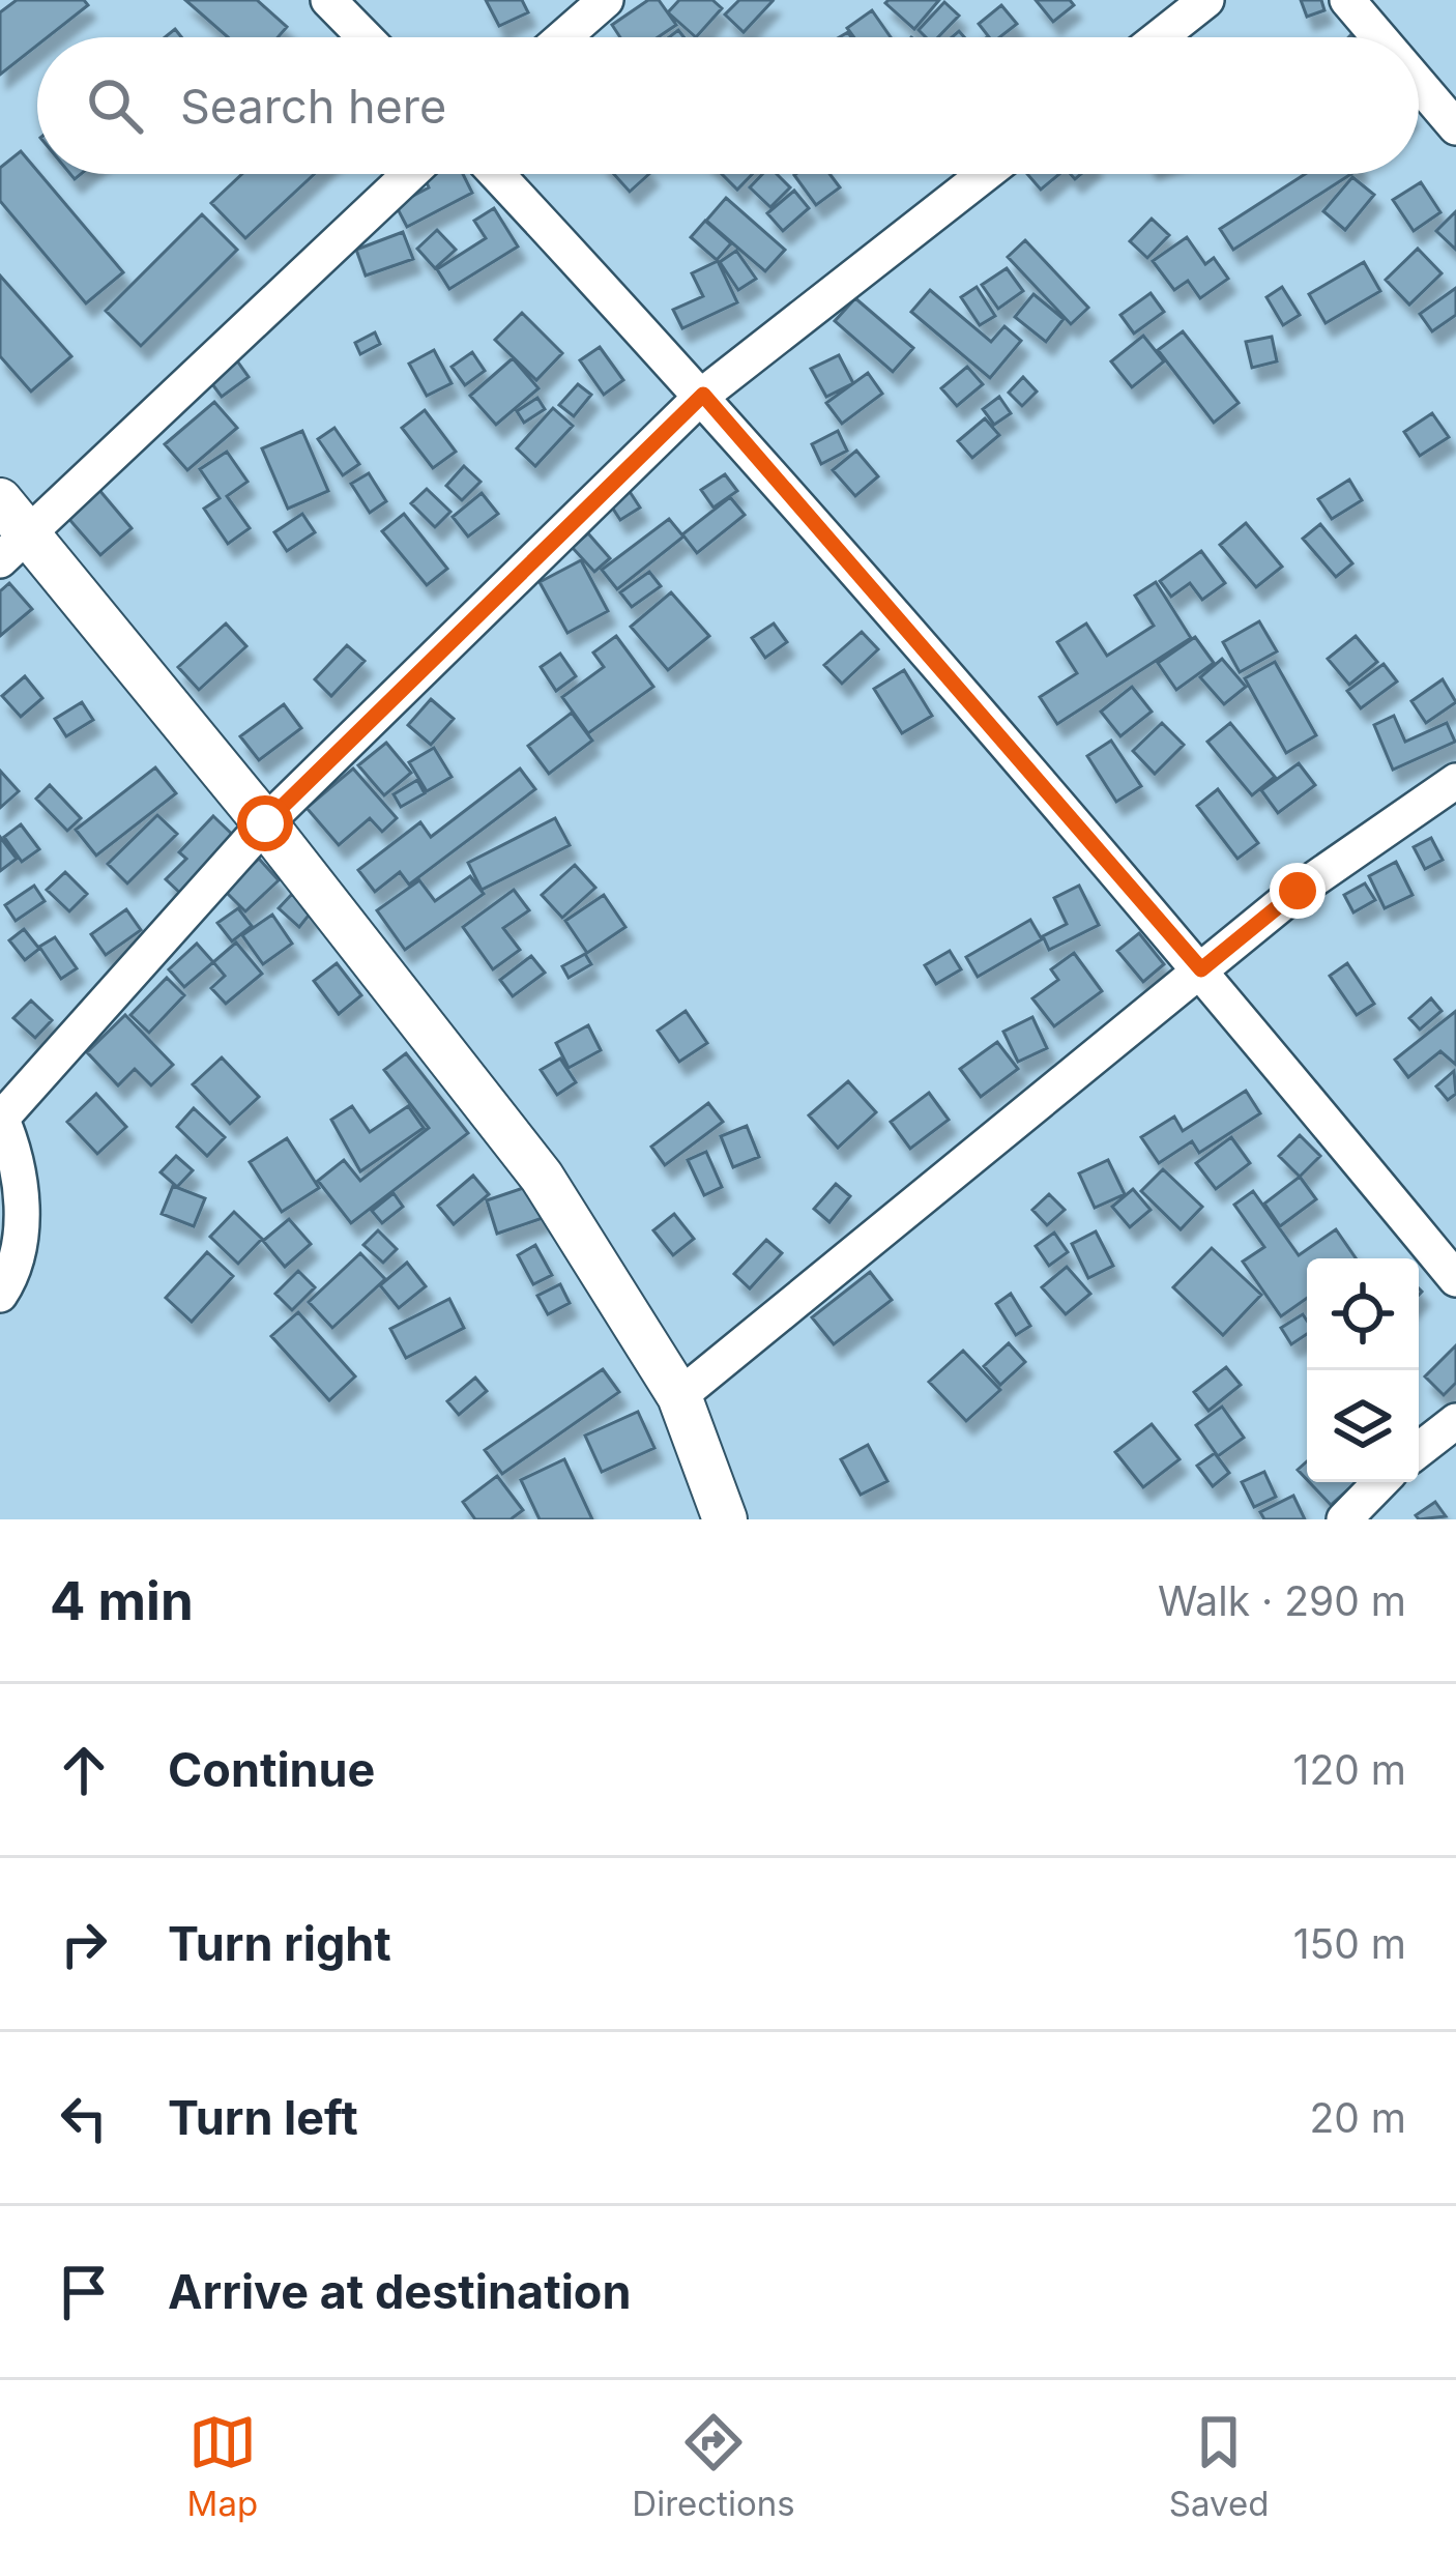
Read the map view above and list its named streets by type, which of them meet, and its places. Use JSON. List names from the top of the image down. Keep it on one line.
{"page":{"search":"Search here","heading":["4 min","Walk · 290 m"],"list":[["Continue","120 m"],["Turn right","150 m"],["Turn left","20 m"],"Arrive at destination"],"nav":["Map","Directions","Saved"]}}
